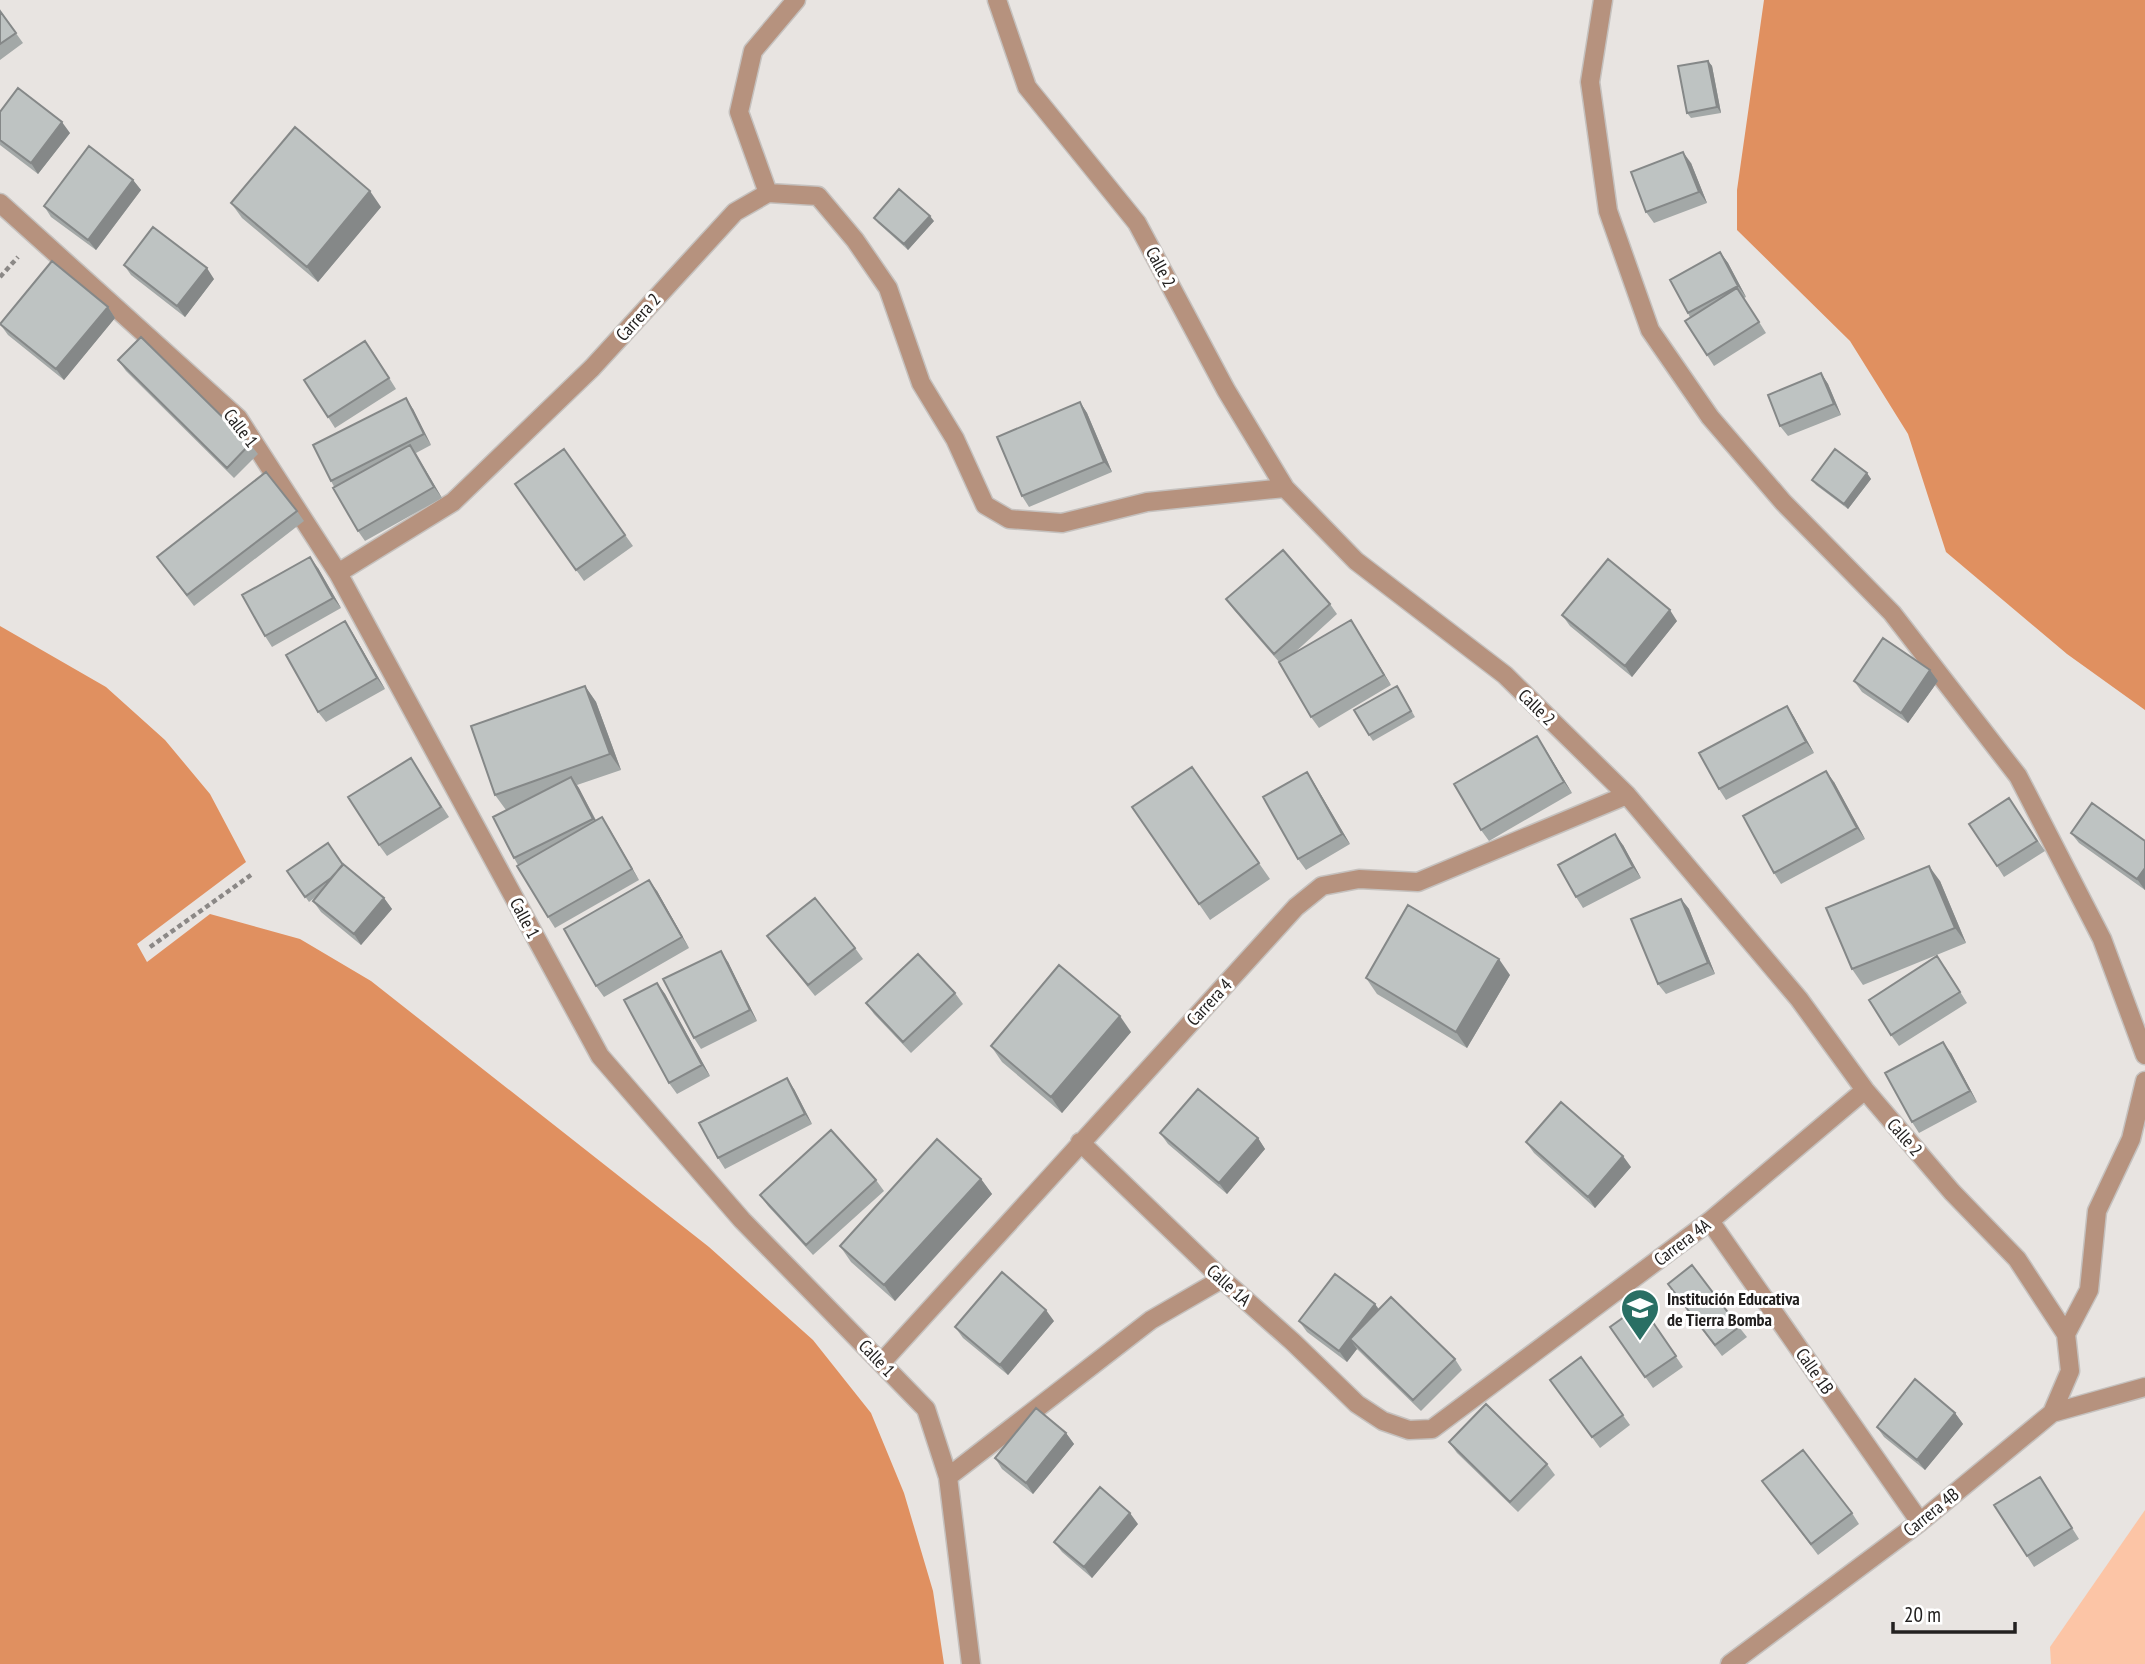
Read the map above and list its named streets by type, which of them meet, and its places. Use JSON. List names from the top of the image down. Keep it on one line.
{"streets":{"street":["Calle 2","Carrera 2","Calle 1","Carrera 4","Carrera 4A","Calle 1A","Calle 1B","Carrera 4B"]},"crossings":[["Calle 2","Carrera 4"],["Calle 2","Carrera 4A"],["Calle 2","Carrera 4B"],["Carrera 2","Calle 1"],["Calle 1","Carrera 4"],["Carrera 4","Calle 1A"],["Carrera 4A","Calle 1A"],["Carrera 4A","Calle 1B"],["Calle 1B","Carrera 4B"]],"places":{"school or university":["Institución Educativa de Tierra Bomba"]},"scale_bar":"20 m"}
